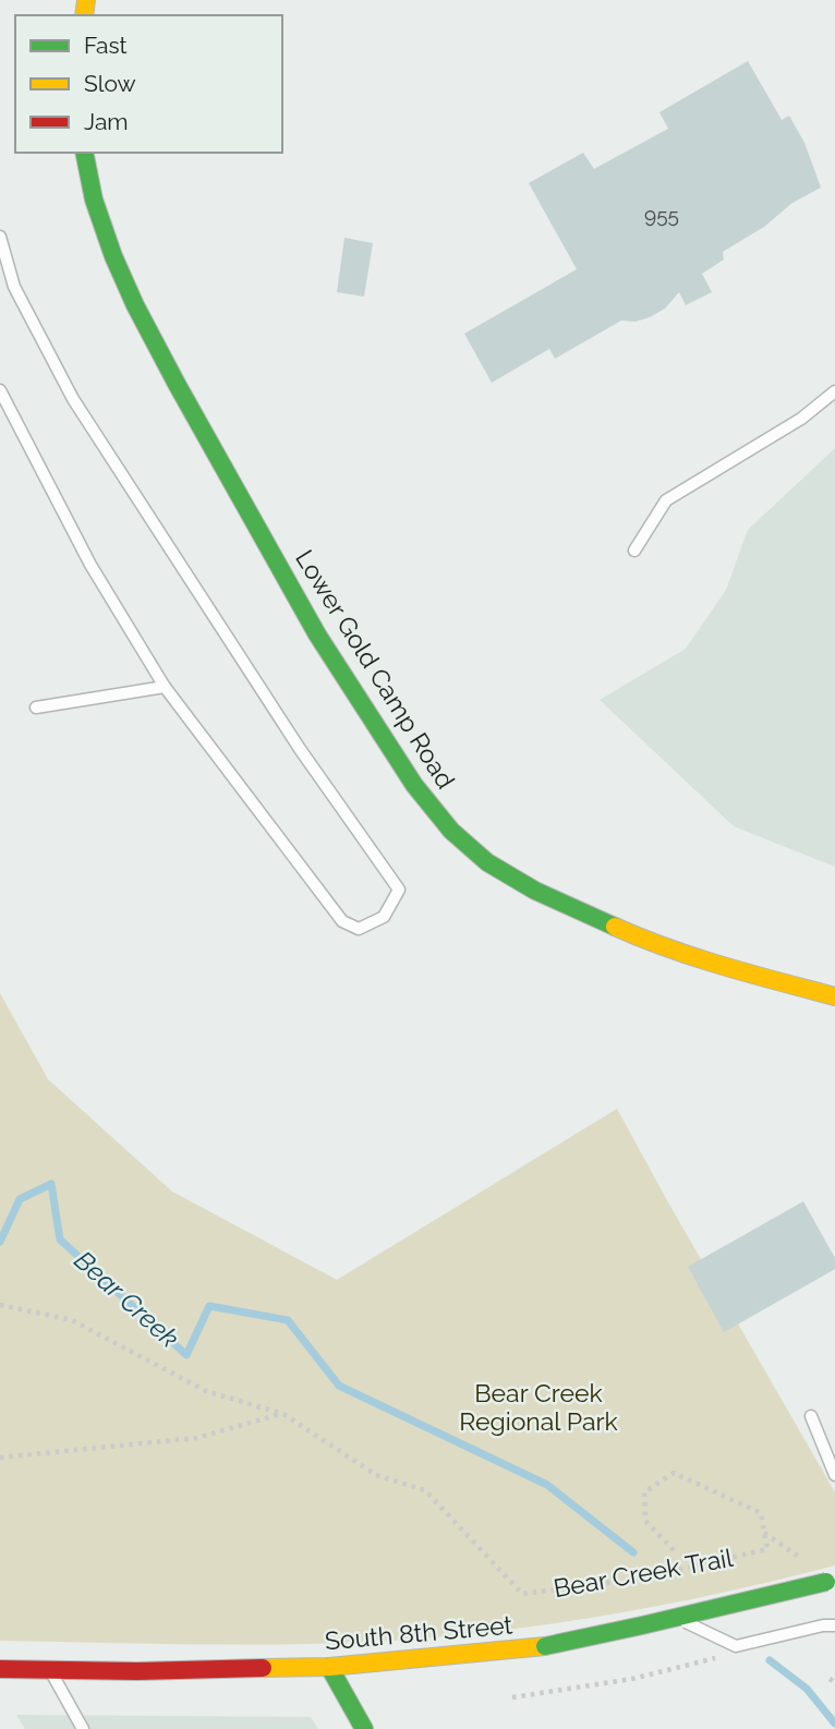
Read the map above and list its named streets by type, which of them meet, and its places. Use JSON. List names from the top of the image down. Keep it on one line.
{"streets":{"street":["Lower Gold Camp Road","South 8th Street"],"path":["Bear Creek Trail"]},"water":["Bear Creek"],"parks":["Bear Creek Regional Park"],"house_numbers":["955"],"legend":["Fast","Slow","Jam"]}
